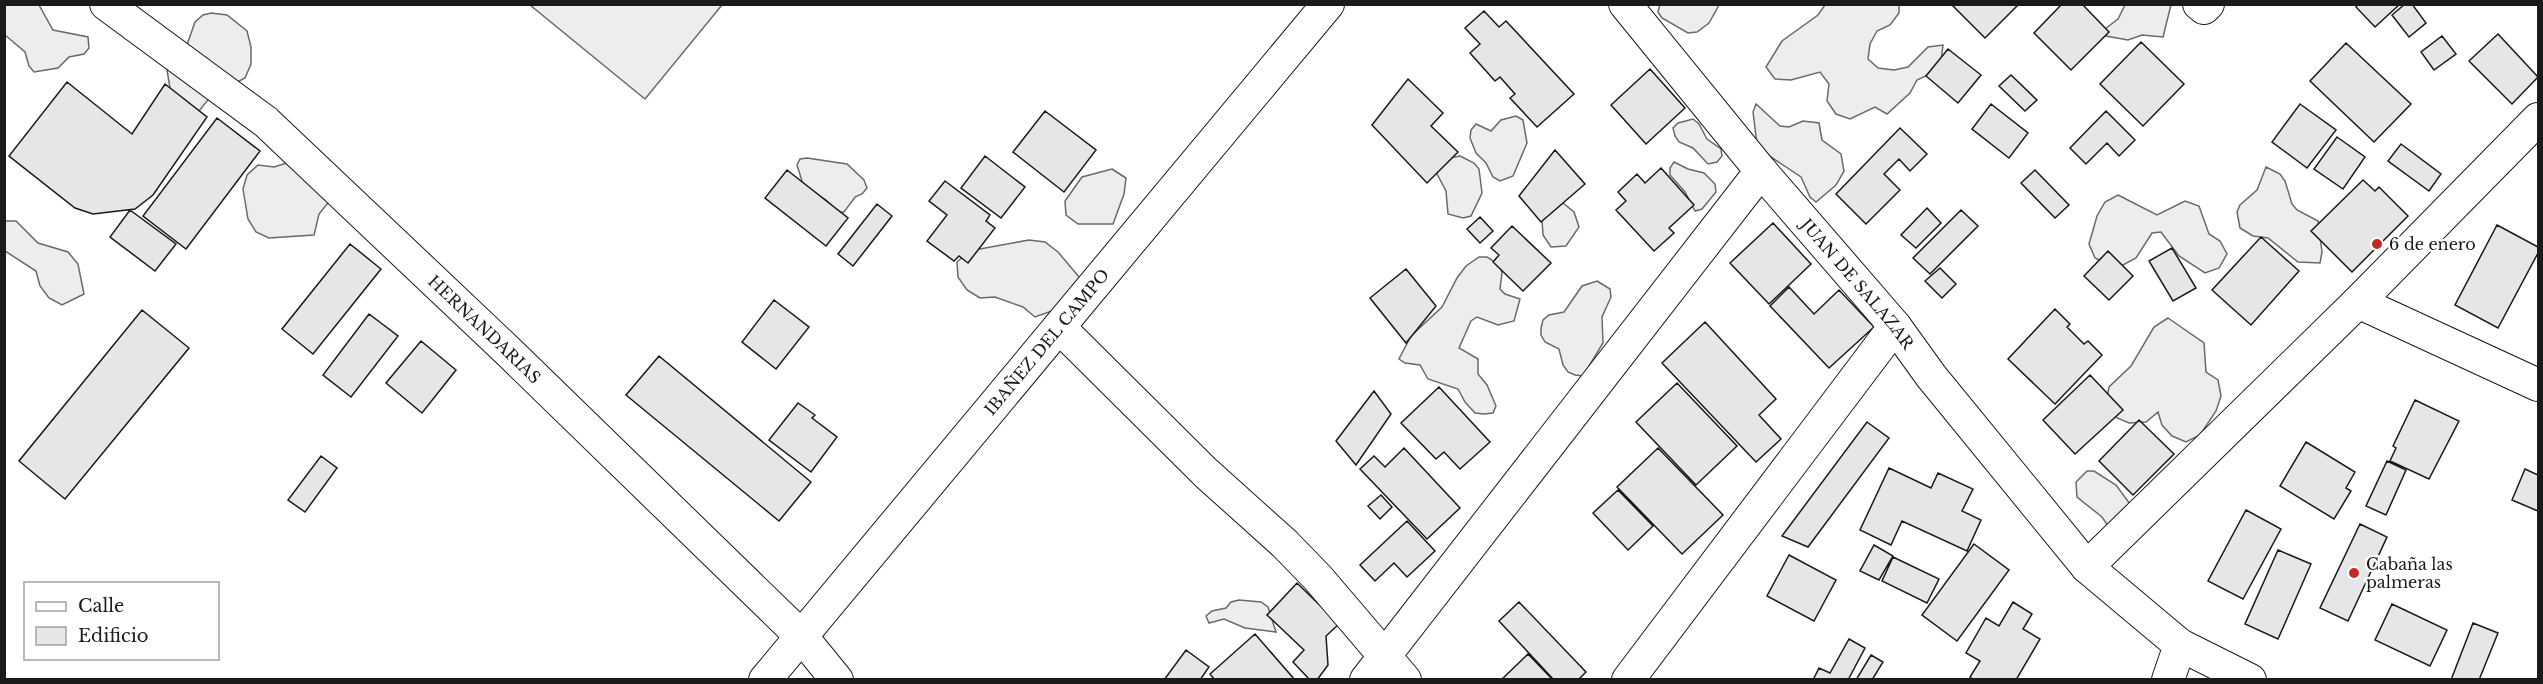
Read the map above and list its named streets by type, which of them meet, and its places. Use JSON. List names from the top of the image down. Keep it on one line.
{"streets":{"street":["JUAN DE SALAZAR","HERNANDARIAS","IBAÑEZ DEL CAMPO"]},"crossings":[["HERNANDARIAS","IBAÑEZ DEL CAMPO"]],"places":["6 de enero","Cabaña las palmeras"],"legend":["Calle","Edificio"]}
